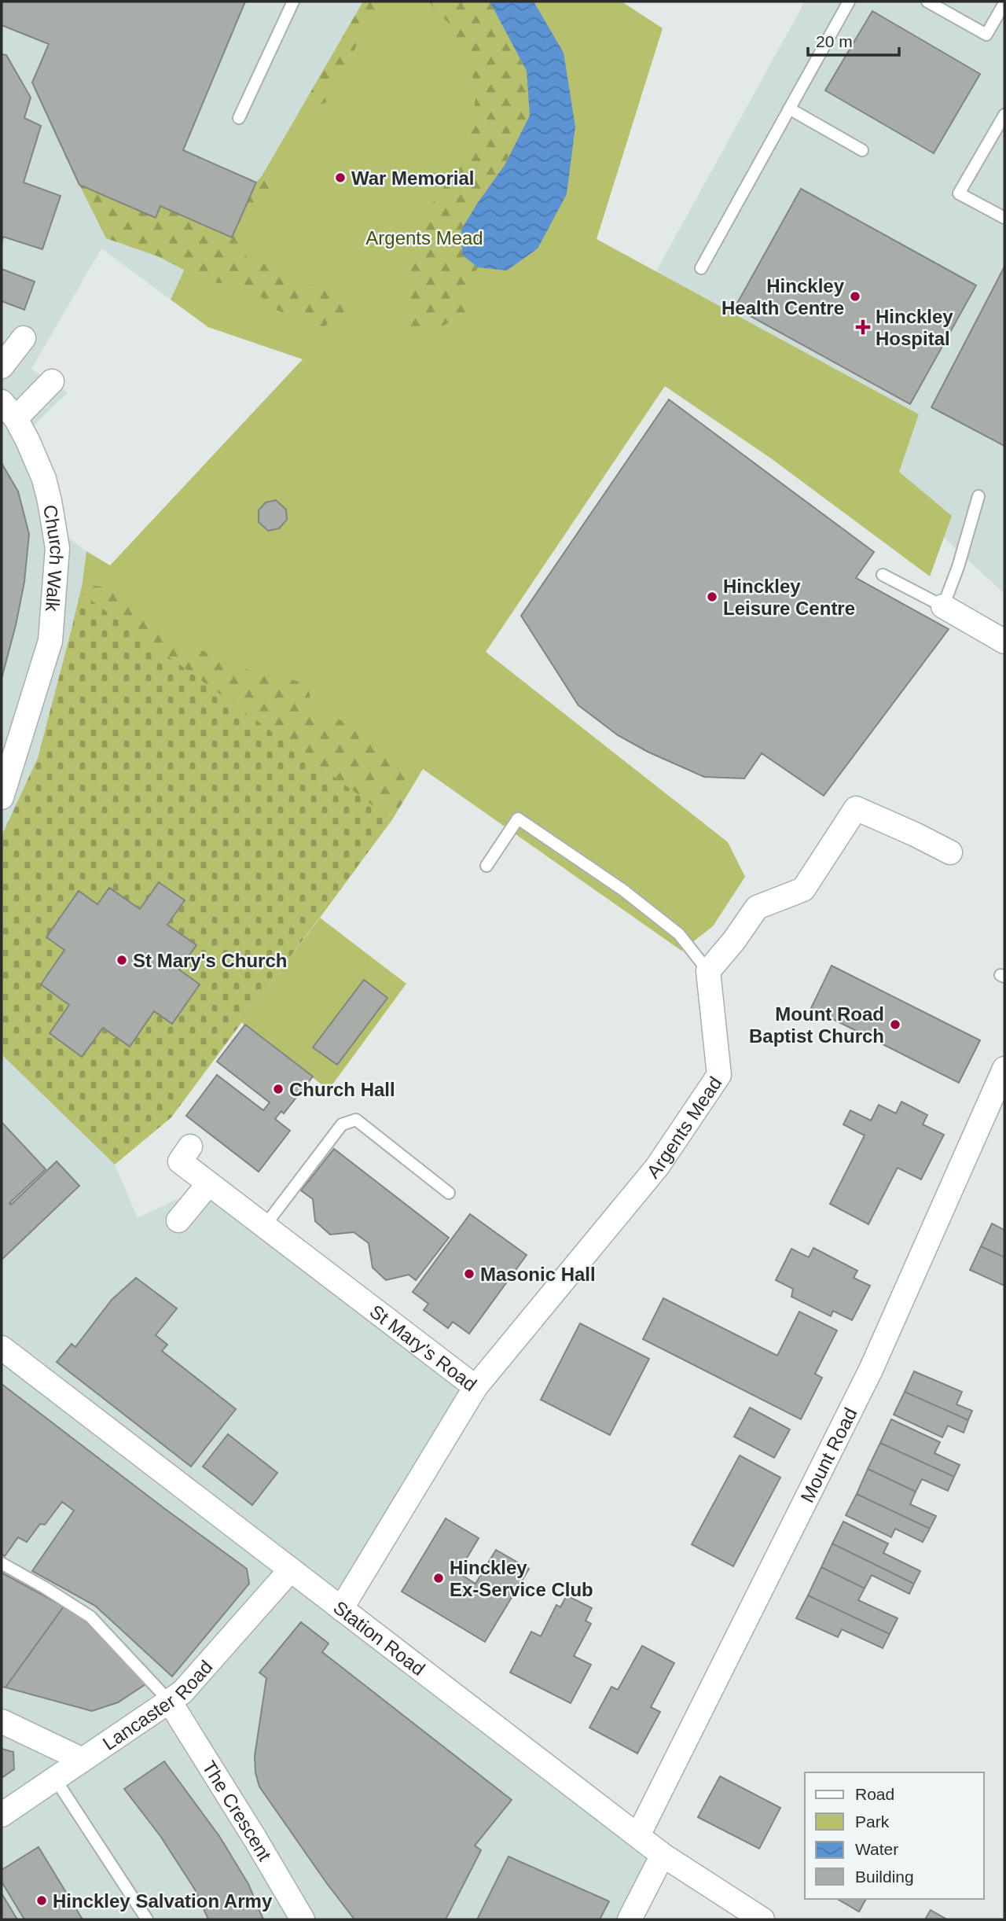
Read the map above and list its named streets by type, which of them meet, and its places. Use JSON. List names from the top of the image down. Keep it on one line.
{"streets":{"street":["Church Walk","Argents Mead","St Mary's Road","Mount Road","Station Road","Lancaster Road","The Crescent"]},"crossings":[["Argents Mead","St Mary's Road"],["St Mary's Road","Station Road"],["Mount Road","Station Road"],["Station Road","Lancaster Road"],["Lancaster Road","The Crescent"]],"parks":["Argents Mead"],"places":{"other":["War Memorial","Hinckley Health Centre","Hinckley Leisure Centre","St Mary's Church","Mount Road Baptist Church","Church Hall","Masonic Hall","Hinckley Ex-Service Club","Hinckley Salvation Army"],"health":["Hinckley Hospital"]},"legend":["Road","Park","Water","Building"],"scale_bar":"20 m"}
